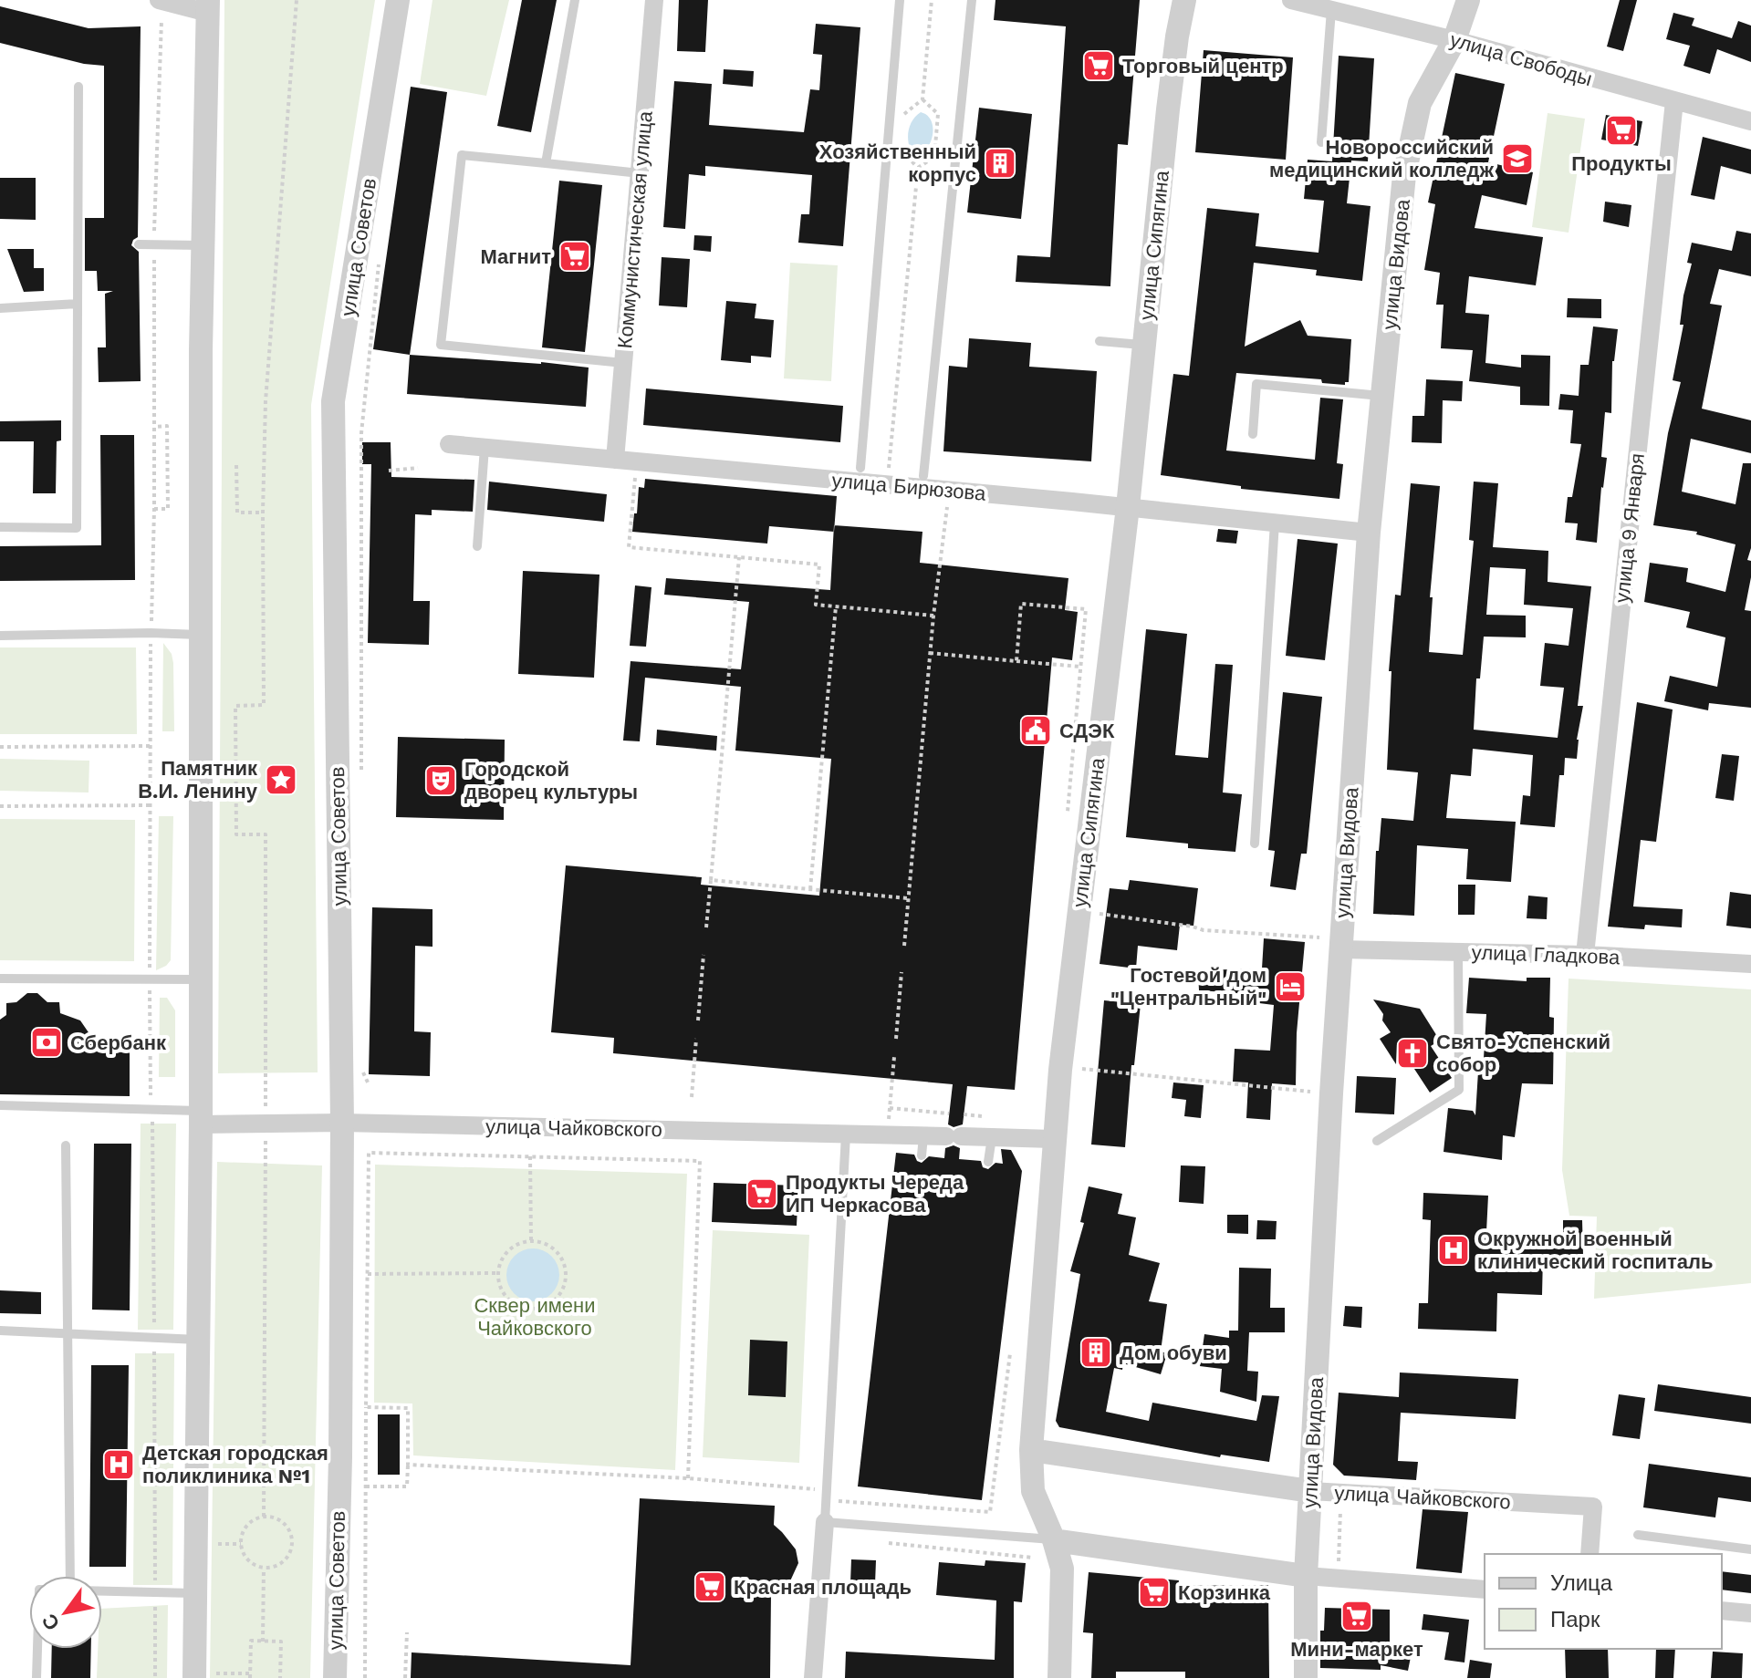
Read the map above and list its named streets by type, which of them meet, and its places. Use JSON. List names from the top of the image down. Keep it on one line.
{"streets":{"street":["улица Свободы","Коммунистическая улица","улица Сипягина","улица Советов","улица Видова","улица Бирюзова","улица 9 Января","улица Гладкова","улица Чайковского"]},"crossings":[["улица Свободы","улица Видова"],["улица Свободы","улица 9 Января"],["Коммунистическая улица","улица Бирюзова"],["улица Сипягина","улица Бирюзова"],["улица Сипягина","улица Чайковского"],["улица Советов","улица Чайковского"],["улица Видова","улица Бирюзова"],["улица Видова","улица Гладкова"],["улица Видова","улица Чайковского"],["улица 9 Января","улица Гладкова"]],"parks":["Сквер имени Чайковского"],"places":{"supermarket":["Торговый центр","Продукты","Магнит","Продукты Череда ИП Черкасова","Красная площадь","Корзинка","Мини-маркет"],"school or university":["Новороссийский медицинский колледж"],"building":["Хозяйственный корпус","Дом обуви"],"public building":["СДЭК"],"place":["Памятник В.И. Ленину"],"theatre":["Городской дворец культуры"],"hotel":["Гостевой дом \"Центральный\""],"bank":["Сбербанк"],"church":["Свято-Успенский собор"],"hospital":["Окружной военный клинический госпиталь","Детская городская поликлиника №1"]},"legend":["Улица","Парк"],"north":"bottom left"}
